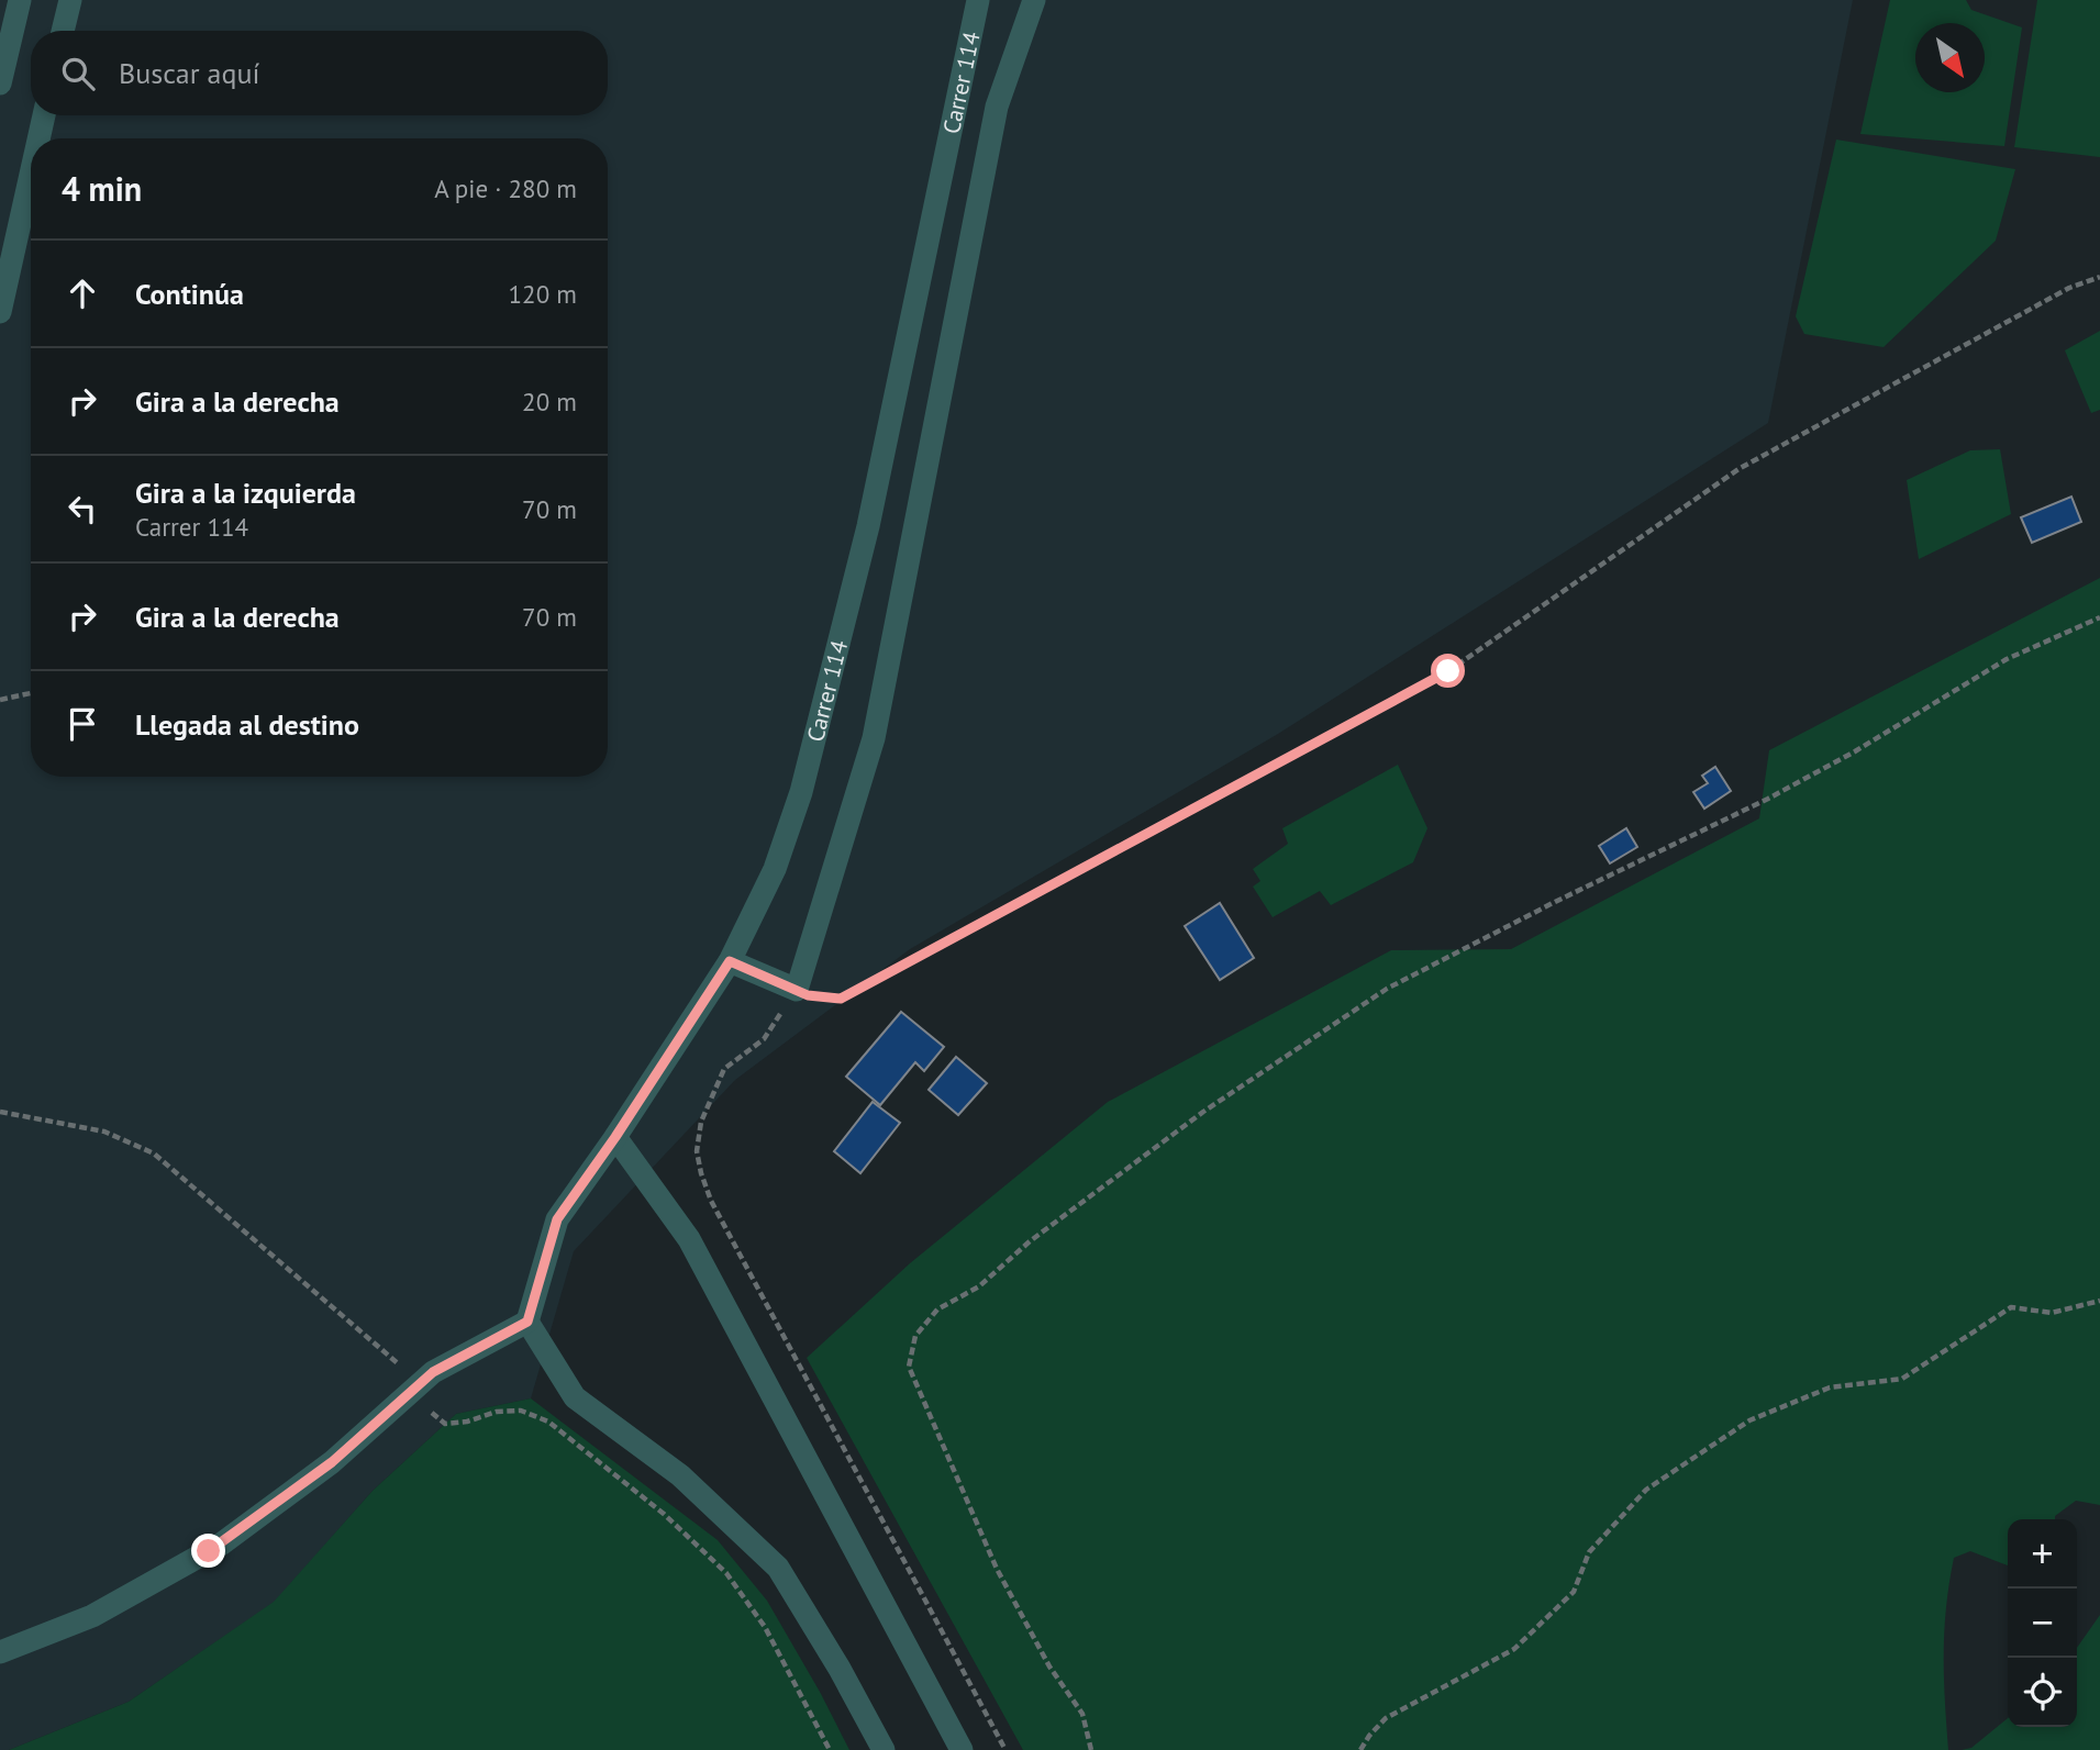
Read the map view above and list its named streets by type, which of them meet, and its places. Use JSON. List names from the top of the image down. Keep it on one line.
{"streets":{"street":["Carrer 114"]},"north":"bottom right","page":{"search":"Buscar aquí","heading":["4 min","A pie · 280 m"],"list":[["Continúa","120 m"],["Gira a la derecha","20 m"],["Gira a la izquierda","Carrer 114","70 m"],["Gira a la derecha","70 m"],"Llegada al destino"],"map_buttons":["+","−"]}}
